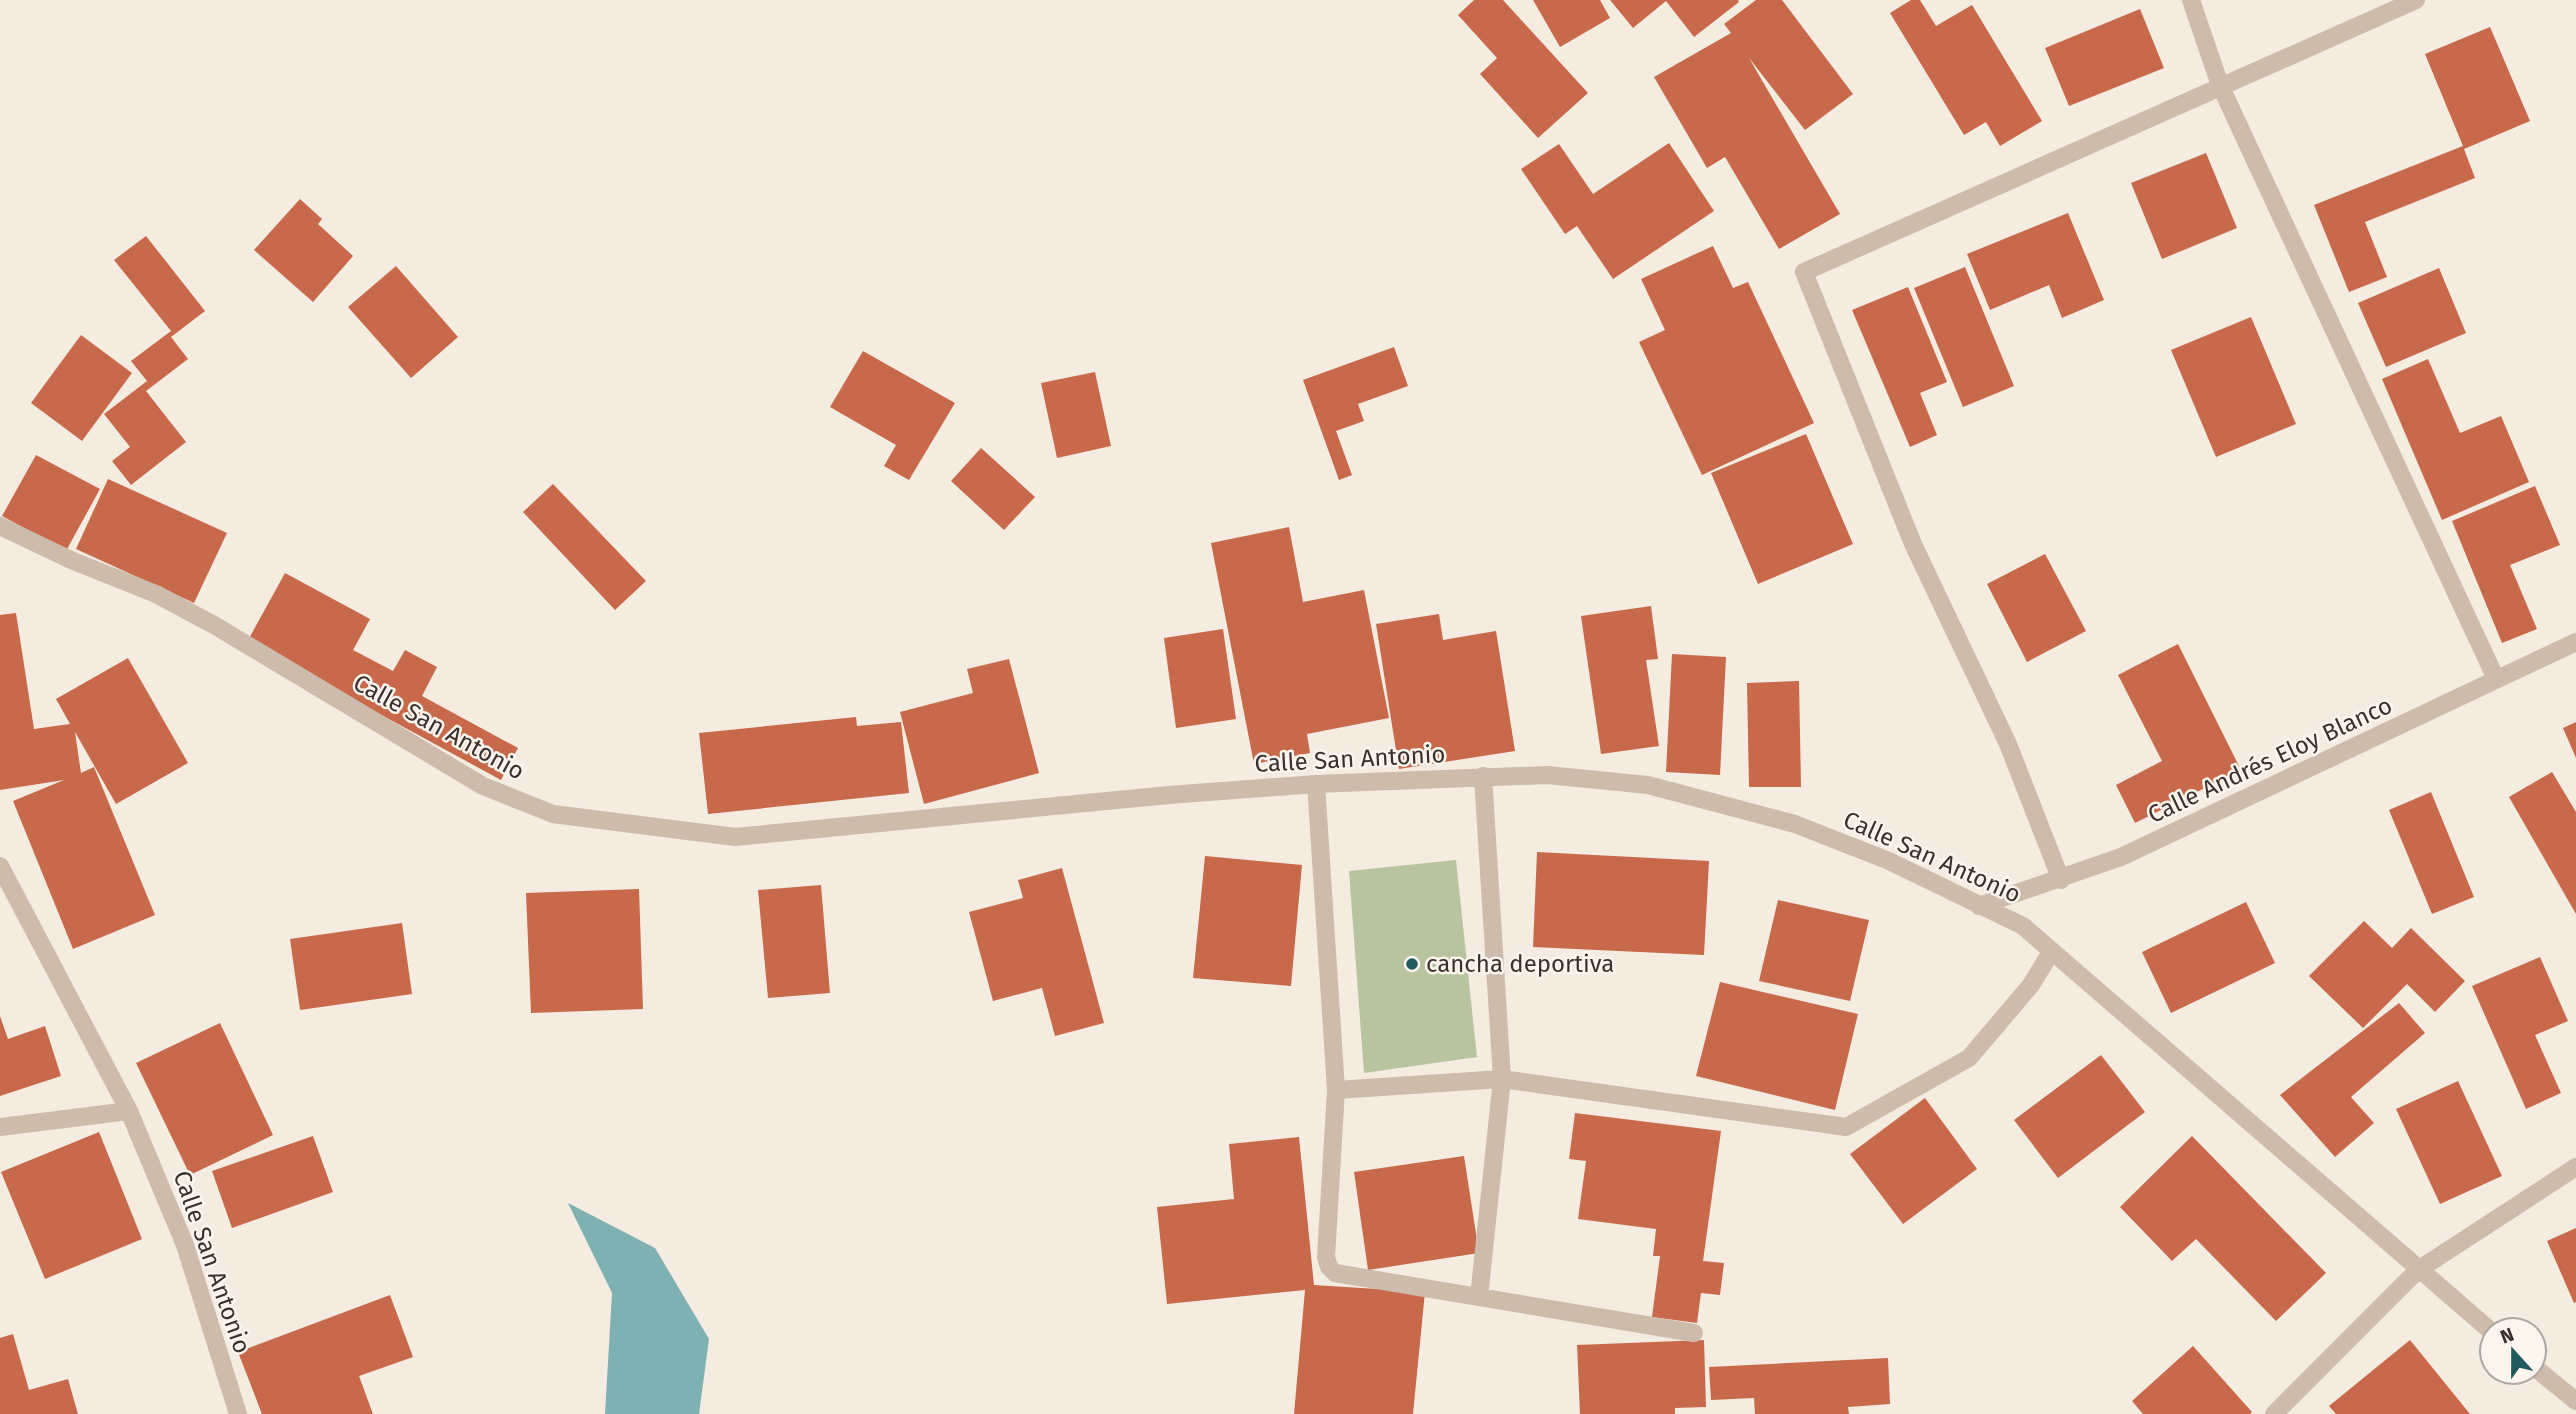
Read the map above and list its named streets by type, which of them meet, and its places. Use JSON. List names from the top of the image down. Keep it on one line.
{"streets":{"street":["Calle San Antonio","Calle Andrés Eloy Blanco"]},"crossings":[["Calle San Antonio","Calle Andrés Eloy Blanco"]],"places":["cancha deportiva"],"north":"top"}
